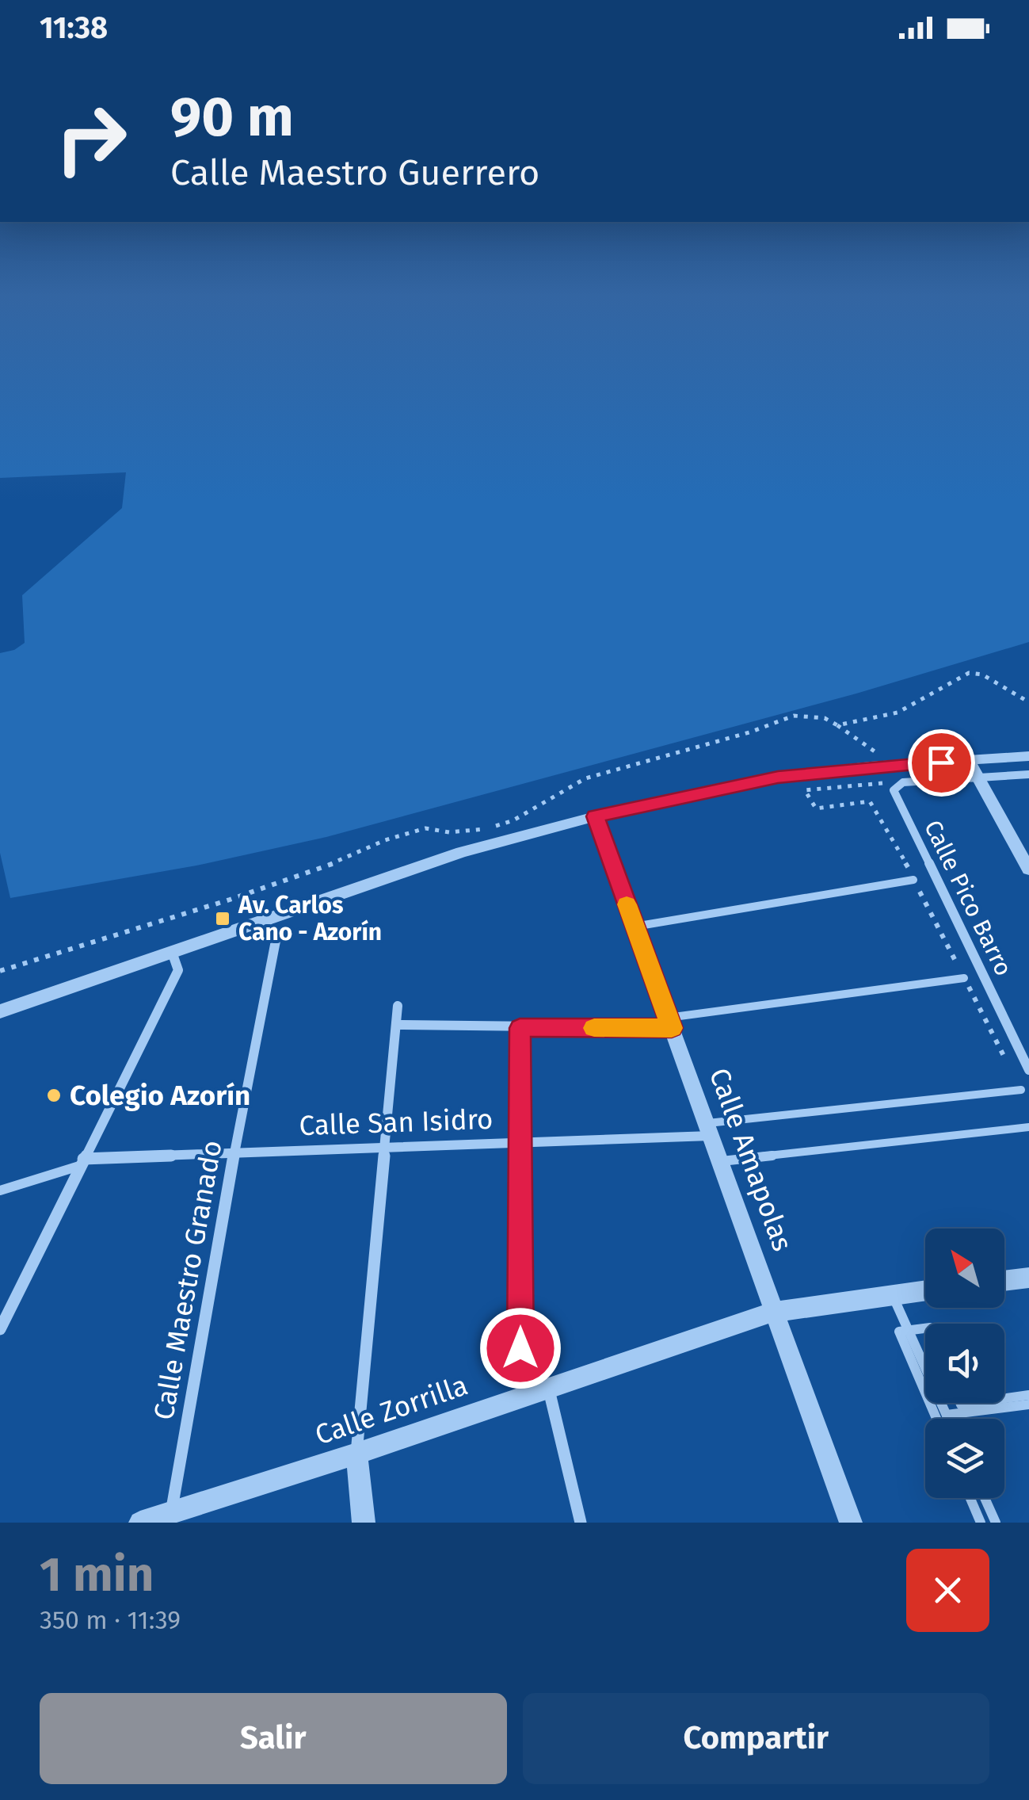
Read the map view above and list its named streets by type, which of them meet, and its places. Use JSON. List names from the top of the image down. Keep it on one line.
{"streets":{"street":["Calle Pico Barro","Calle San Isidro","Calle Amapolas","Calle Maestro Granado","Calle Zorrilla"]},"crossings":[["Calle San Isidro","Calle Amapolas"],["Calle San Isidro","Calle Maestro Granado"],["Calle Amapolas","Calle Zorrilla"],["Calle Maestro Granado","Calle Zorrilla"]],"places":{"transit":["Av. Carlos Cano - Azorín"],"other":["Colegio Azorín"]},"north":"top left","page":{"status":"11:38","turn":["90 m","Calle Maestro Guerrero"],"heading":["1 min","350 m · 11:39"],"buttons":["Salir","Compartir"]}}
